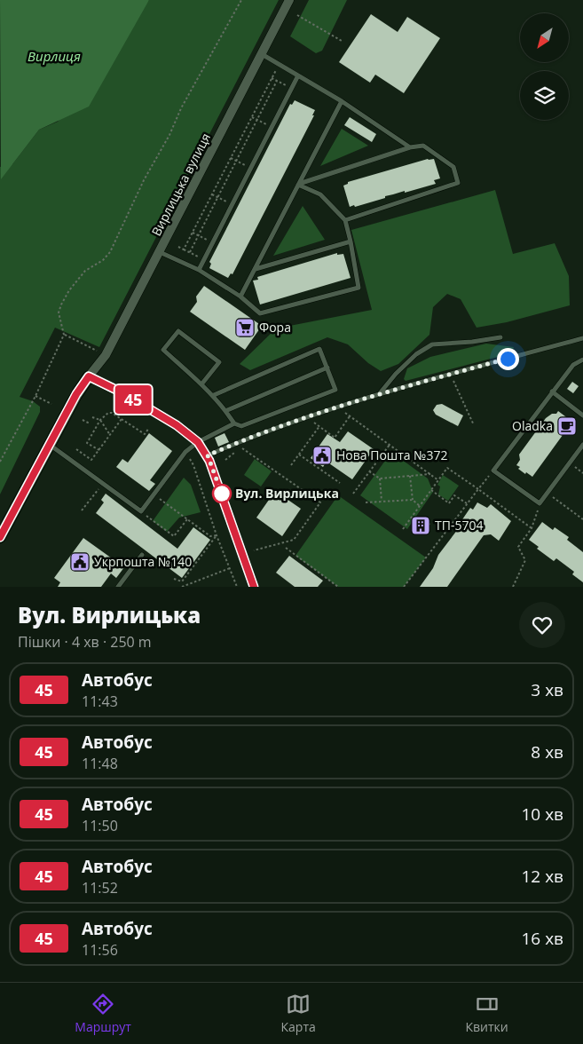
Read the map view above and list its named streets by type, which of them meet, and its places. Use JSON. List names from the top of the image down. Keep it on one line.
{"streets":{"street":["Вирлицька вулиця"]},"water":["Вирлиця"],"places":{"supermarket":["Фора"],"cafe":["Oladka"],"public building":["Нова Пошта №372","Укрпошта №140"],"other":["Вул. Вирлицька"],"building":["ТП-5704"]},"lines":["bus line 45"],"north":"bottom left","page":{"on_map":"45","heading":["Вул. Вирлицька","Пішки · 4 хв · 250 m"],"list":[{"mark":"45","name":"Автобус","note":"11:43","value":"3 хв"},{"mark":"45","name":"Автобус","note":"11:48","value":"8 хв"},{"mark":"45","name":"Автобус","note":"11:50","value":"10 хв"},{"mark":"45","name":"Автобус","note":"11:52","value":"12 хв"},{"mark":"45","name":"Автобус","note":"11:56","value":"16 хв"}],"tabs":["Маршрут","Карта","Квитки"]}}
